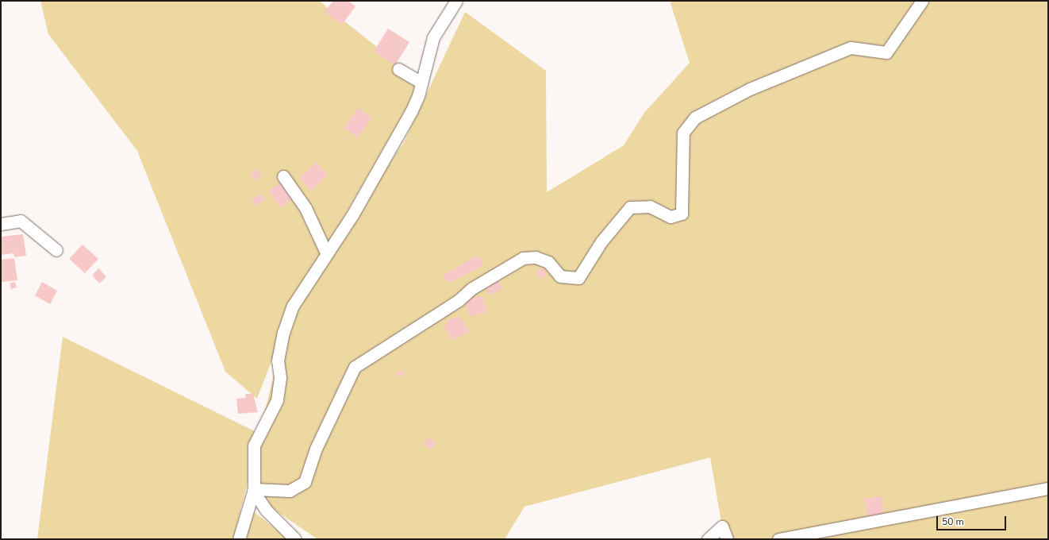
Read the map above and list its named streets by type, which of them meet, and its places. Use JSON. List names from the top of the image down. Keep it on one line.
{"scale_bar":"50 m"}
